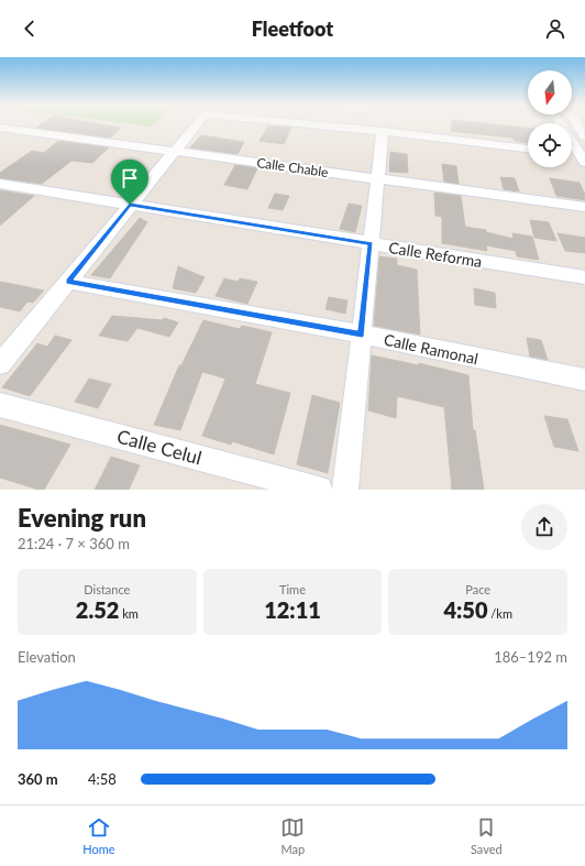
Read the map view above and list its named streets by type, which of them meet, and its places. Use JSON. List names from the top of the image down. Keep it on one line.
{"streets":{"street":["Calle Chable","Calle Reforma","Calle Ramonal","Calle Celul"]},"north":"bottom","page":{"header":"Fleetfoot","heading":["Evening run","21:24 · 7 × 360 m"],"stats":[["Distance","2.52 km"],["Time","12:11"],["Pace","4:50 /km"]],"chart":["Elevation","186–192 m"],"list":[{"name":"360 m","note":"4:58"}],"tabs":["Home","Map","Saved"]}}
